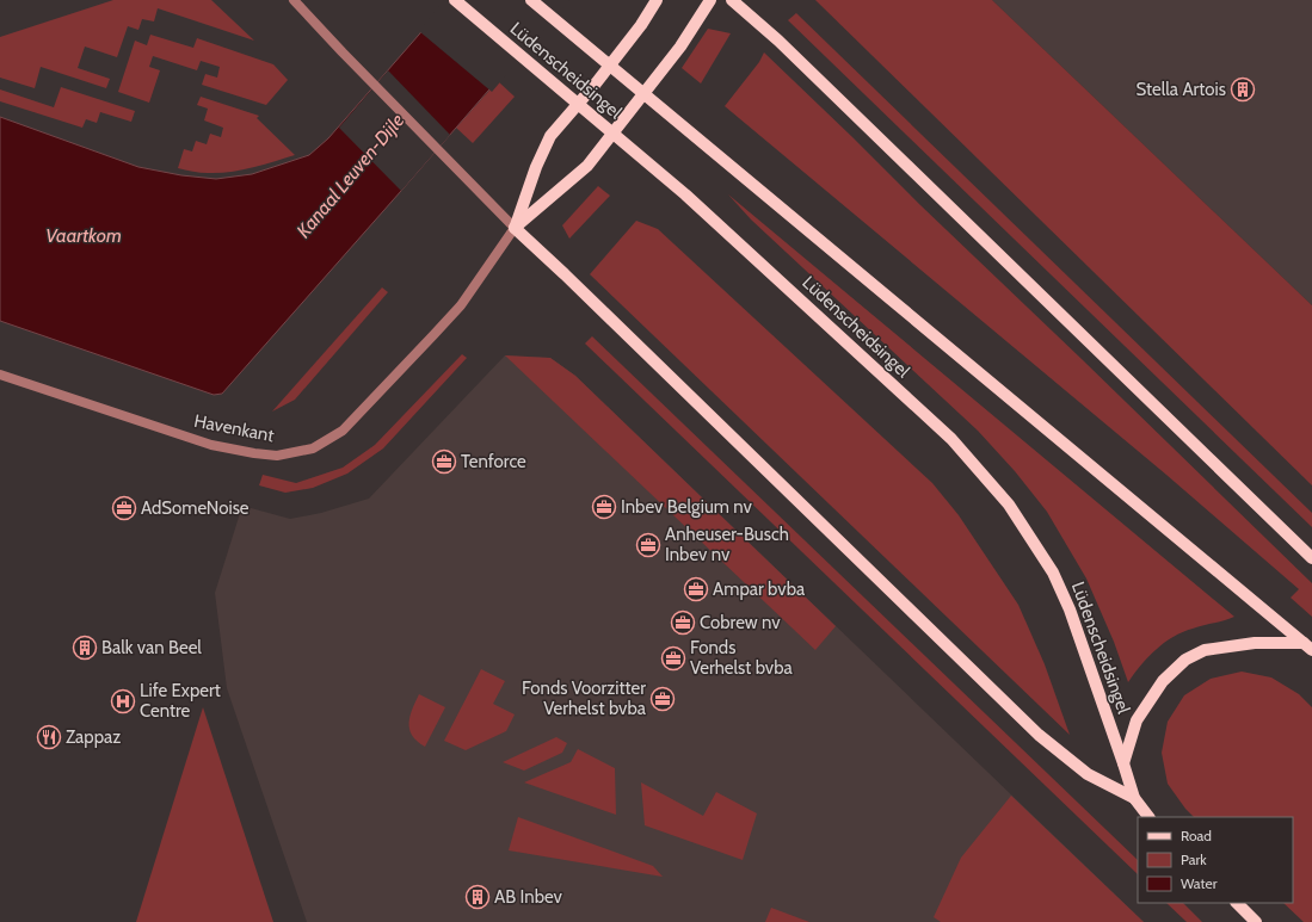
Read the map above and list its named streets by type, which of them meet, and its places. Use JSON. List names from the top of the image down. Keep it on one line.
{"streets":{"main road":["Lüdenscheidsingel"],"street":["Havenkant"]},"water":["Kanaal Leuven-Dijle","Vaartkom"],"places":{"building":["Stella Artois","Balk van Beel","AB Inbev"],"office":["Tenforce","Inbev Belgium nv","AdSomeNoise","Anheuser-Busch Inbev nv","Ampar bvba","Cobrew nv","Fonds Verhelst bvba","Fonds Voorzitter Verhelst bvba"],"hospital":["Life Expert Centre"],"restaurant":["Zappaz"]},"legend":["Road","Park","Water"]}
